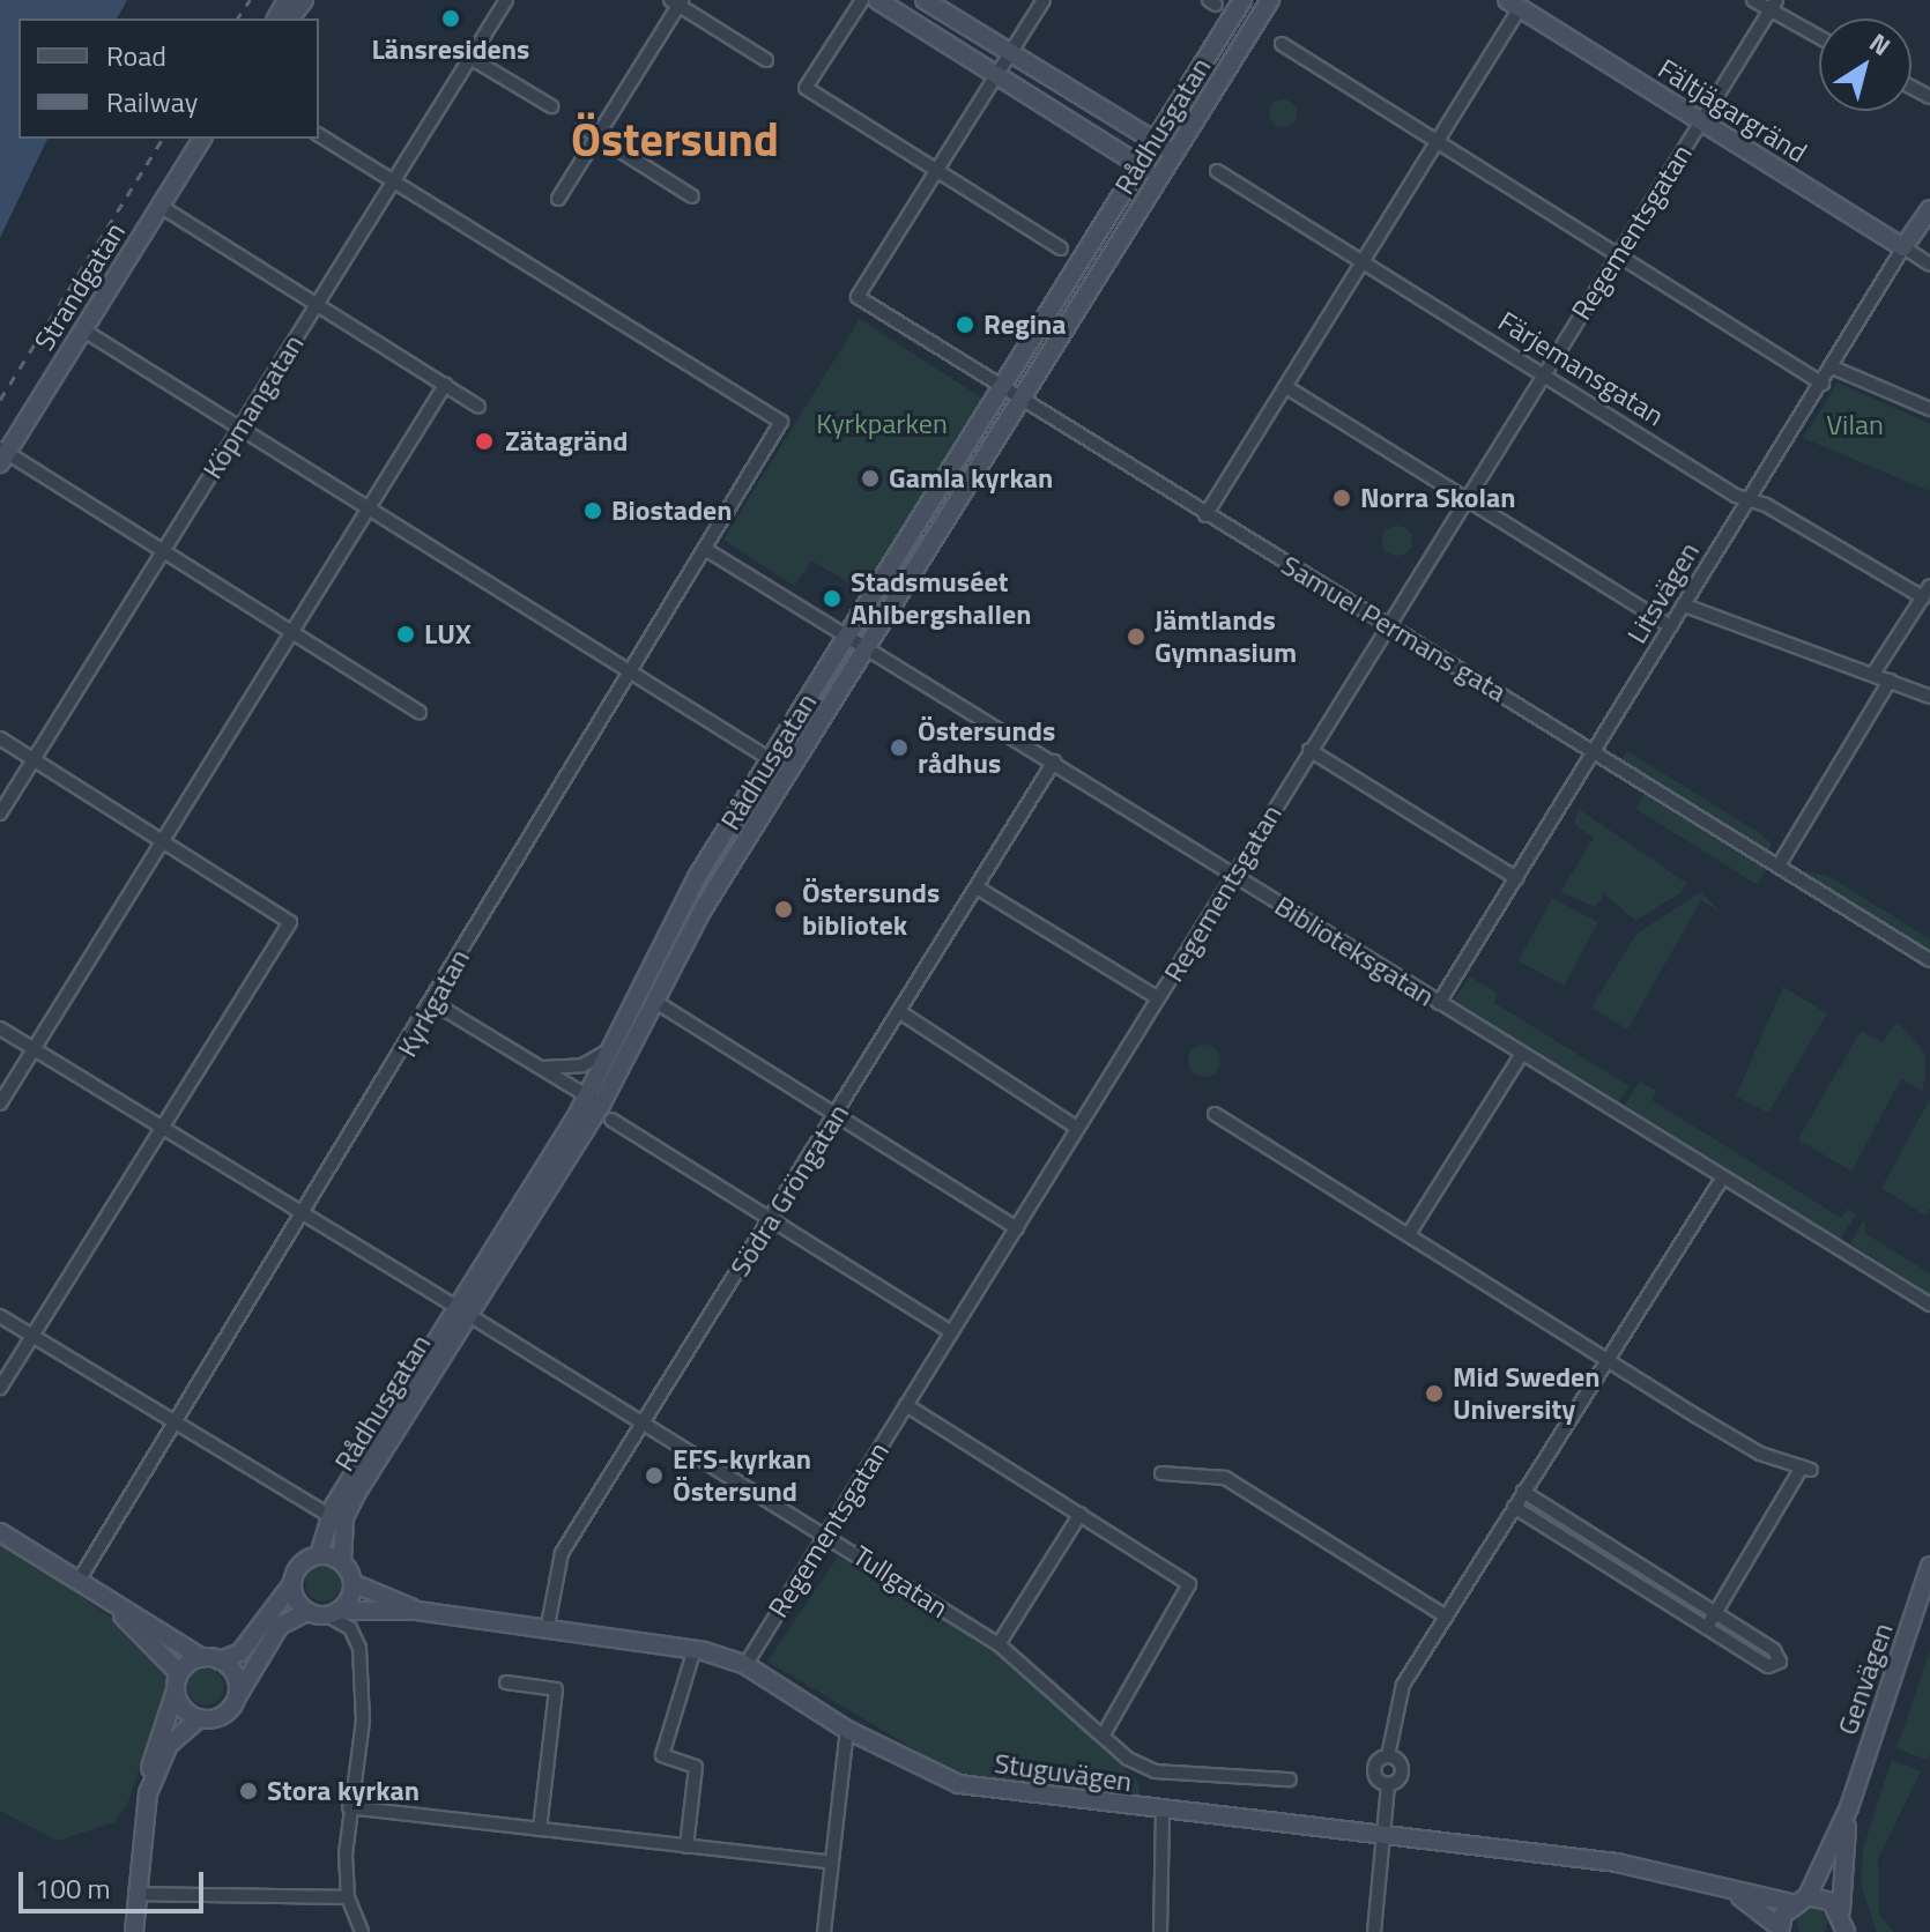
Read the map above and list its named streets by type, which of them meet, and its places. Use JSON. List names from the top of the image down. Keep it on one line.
{"streets":{"main road":["Fältjägargränd","Rådhusgatan","Strandgatan","Litsvägen","Genvägen","Stuguvägen"],"street":["Regementsgatan","Färjemansgatan","Köpmangatan","Samuel Permans gata","Biblioteksgatan","Kyrkgatan","Södra Gröngatan","Tullgatan"]},"crossings":[["Fältjägargränd","Regementsgatan"],["Fältjägargränd","Litsvägen"],["Rådhusgatan","Samuel Permans gata"],["Rådhusgatan","Biblioteksgatan"],["Rådhusgatan","Tullgatan"],["Rådhusgatan","Stuguvägen"],["Regementsgatan","Färjemansgatan"],["Regementsgatan","Samuel Permans gata"],["Regementsgatan","Biblioteksgatan"],["Regementsgatan","Tullgatan"],["Regementsgatan","Stuguvägen"],["Färjemansgatan","Litsvägen"],["Köpmangatan","Kyrkgatan"],["Litsvägen","Samuel Permans gata"],["Litsvägen","Biblioteksgatan"],["Biblioteksgatan","Kyrkgatan"],["Biblioteksgatan","Södra Gröngatan"],["Kyrkgatan","Tullgatan"],["Södra Gröngatan","Tullgatan"],["Södra Gröngatan","Stuguvägen"],["Genvägen","Stuguvägen"]],"districts":["Östersund"],"parks":["Kyrkparken","Vilan"],"places":["Länsresidens","Regina","Zätagränd","Gamla kyrkan","Norra Skolan","Biostaden","Stadsmuséet Ahlbergshallen","LUX","Jämtlands Gymnasium","Östersunds rådhus","Östersunds bibliotek","Mid Sweden University","EFS-kyrkan Östersund","Stora kyrkan"],"legend":["Road","Railway"],"scale_bar":"100 m","north":"top right"}
